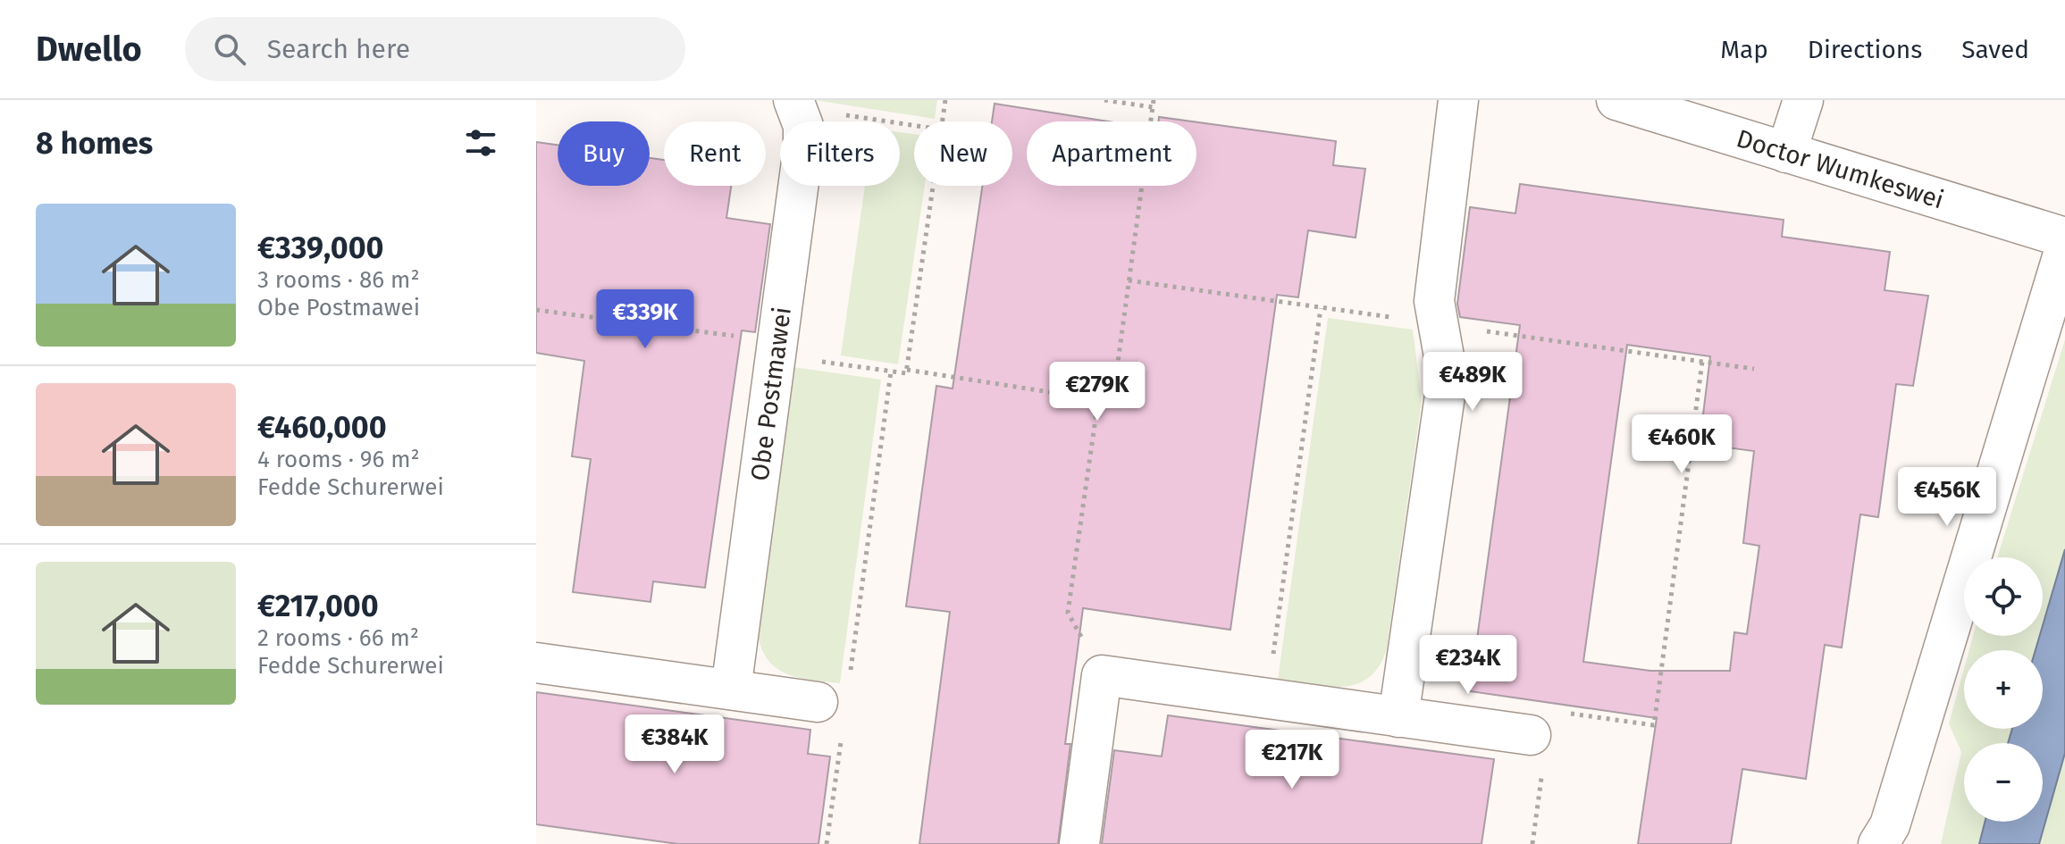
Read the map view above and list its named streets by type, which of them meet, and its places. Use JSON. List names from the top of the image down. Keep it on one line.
{"streets":{"street":["Doctor Wumkeswei","Obe Postmawei"]},"page":{"header":"Dwello","search":"Search here","nav":["Map","Directions","Saved"],"heading":"8 homes","chip":["Buy","Rent","Filters","New","Apartment"],"list":[{"name":"€339,000","note":"3 rooms · 86 m² · Obe Postmawei"},{"name":"€460,000","note":"4 rooms · 96 m² · Fedde Schurerwei"},{"name":"€217,000","note":"2 rooms · 66 m² · Fedde Schurerwei"}],"price":["€339K","€489K","€279K","€460K","€456K","€234K","€384K","€217K"],"map_buttons":["+","−"]}}
